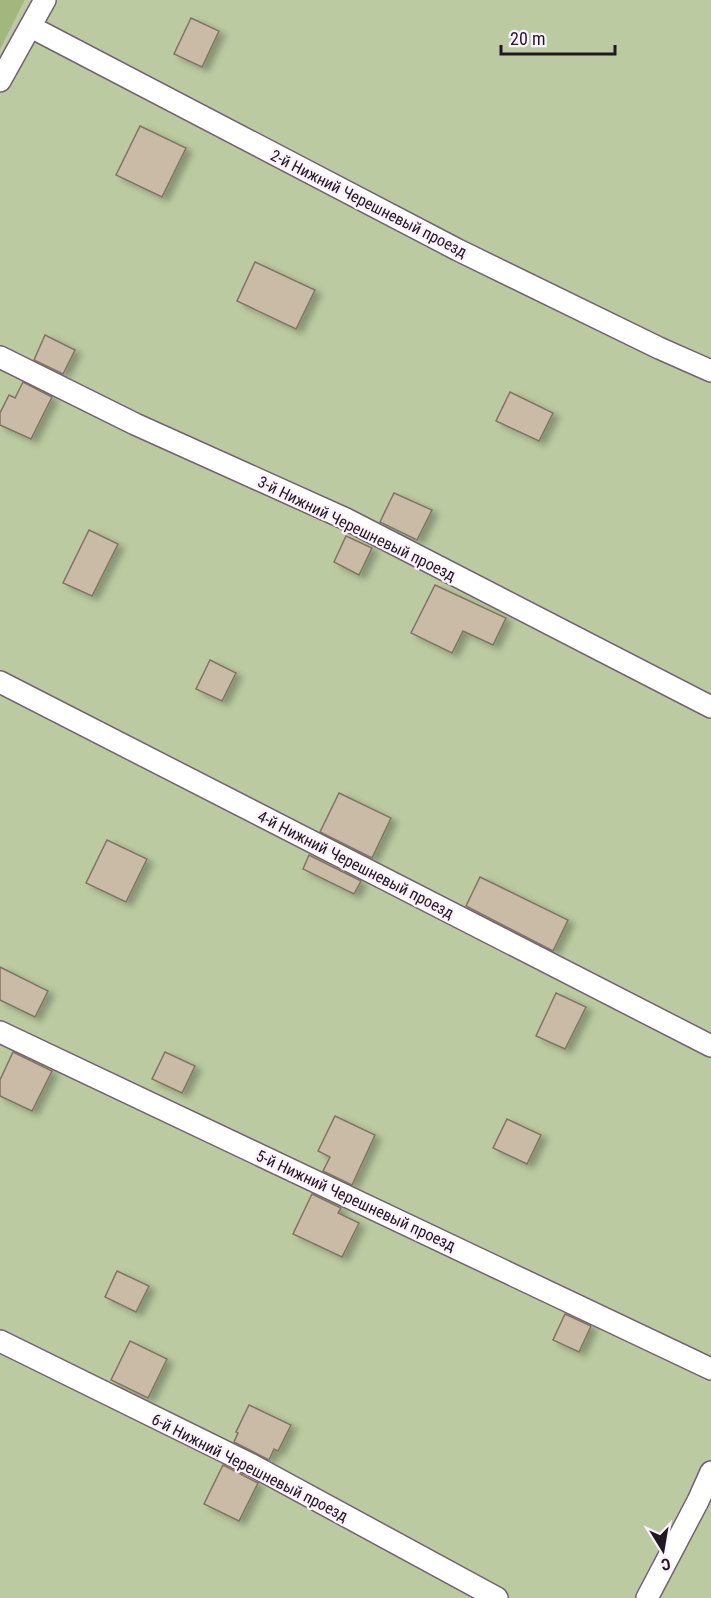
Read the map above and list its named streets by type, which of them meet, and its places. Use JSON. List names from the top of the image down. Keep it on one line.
{"streets":{"lane":["2-й Нижний Черешневый проезд","3-й Нижний Черешневый проезд","4-й Нижний Черешневый проезд","5-й Нижний Черешневый проезд","6-й Нижний Черешневый проезд"]},"scale_bar":"20 m","north":"bottom"}
